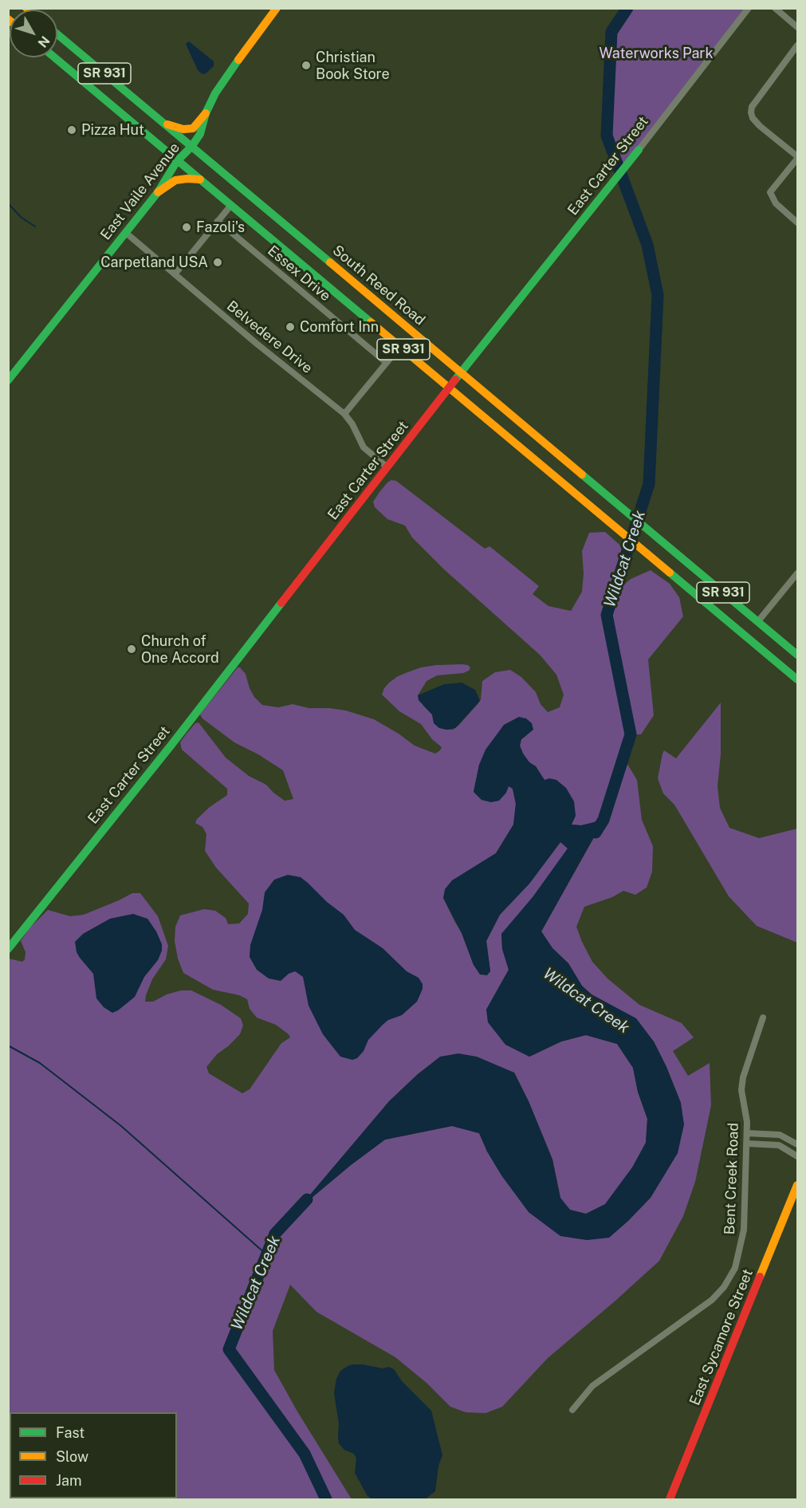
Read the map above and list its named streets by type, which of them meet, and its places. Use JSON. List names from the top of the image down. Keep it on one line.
{"streets":{"main road":["SR 931","East Carter Street","East Vaile Avenue","South Reed Road","East Sycamore Street"],"street":["Essex Drive","Belvedere Drive","Bent Creek Road"]},"crossings":[["SR 931","East Carter Street"],["SR 931","East Vaile Avenue"],["SR 931","South Reed Road"],["East Carter Street","South Reed Road"],["East Carter Street","Belvedere Drive"],["East Vaile Avenue","South Reed Road"],["East Vaile Avenue","Belvedere Drive"]],"water":["Wildcat Creek"],"parks":["Waterworks Park"],"places":["Christian Book Store","Pizza Hut","Fazoli's","Carpetland USA","Comfort Inn","Church of One Accord"],"legend":["Fast","Slow","Jam"],"north":"bottom right"}
